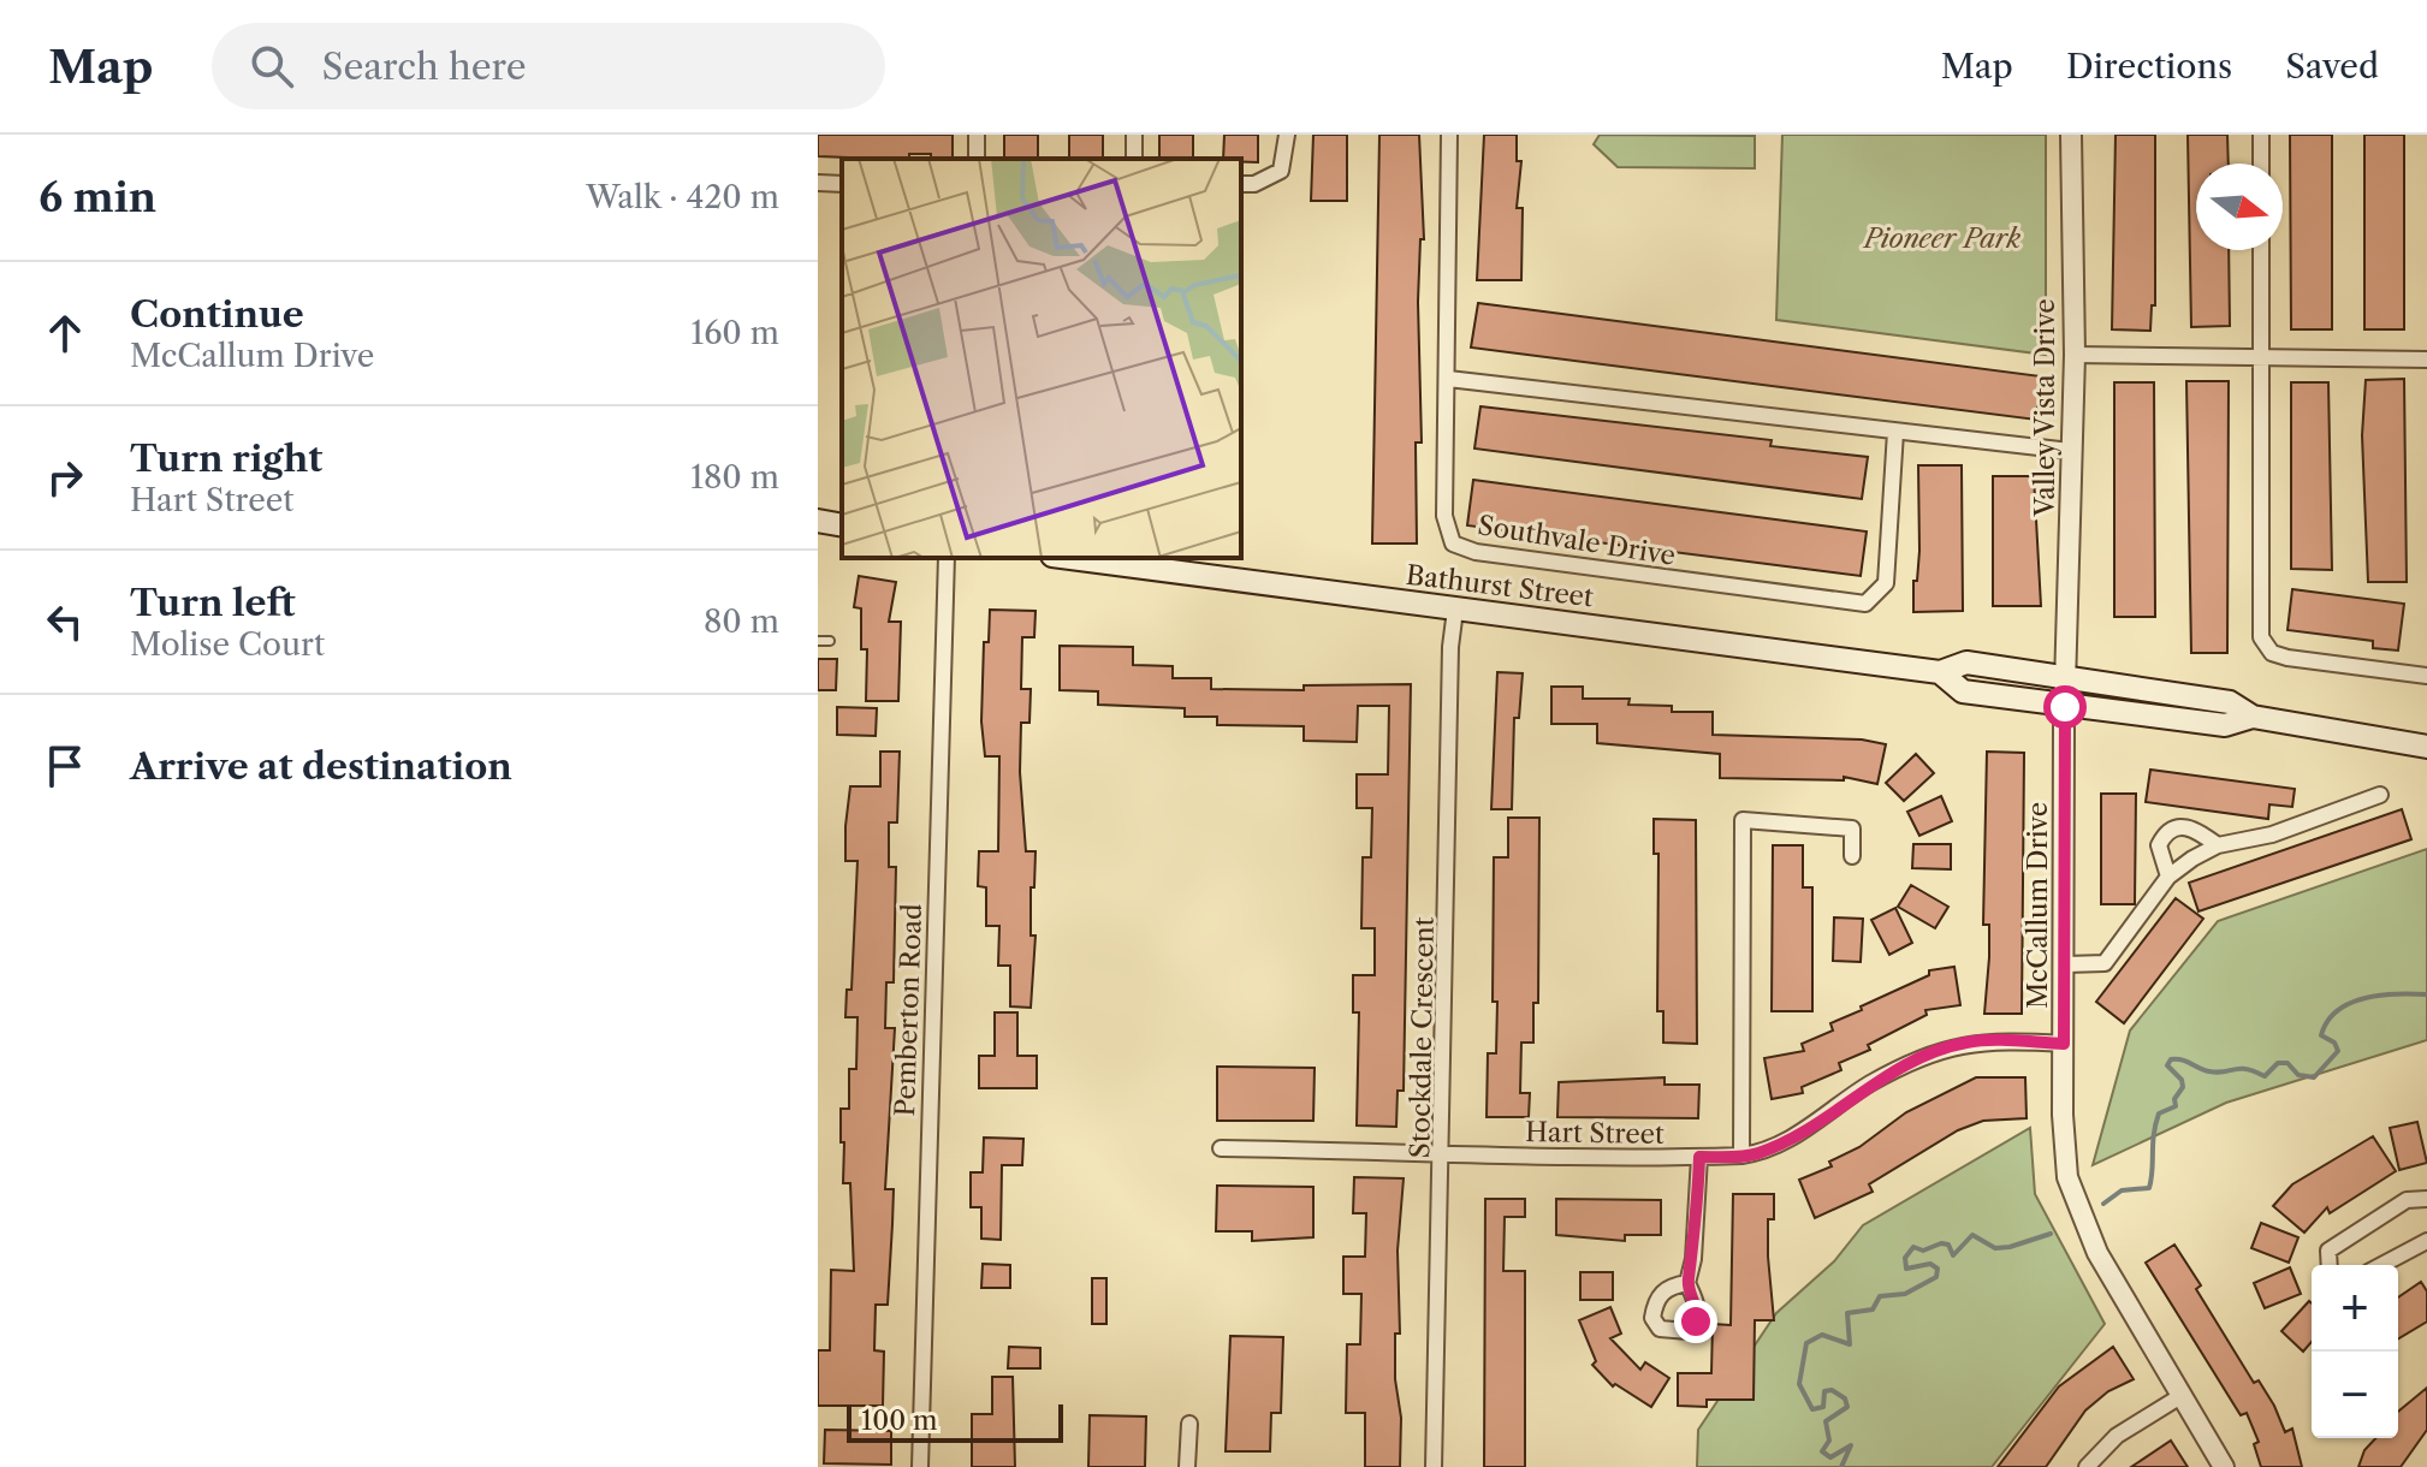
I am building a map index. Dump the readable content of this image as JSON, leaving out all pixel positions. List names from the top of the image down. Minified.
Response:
{"streets":{"main road":["Bathurst Street"],"street":["Valley Vista Drive","Southvale Drive","McCallum Drive","Pemberton Road","Stockdale Crescent","Hart Street"]},"crossings":[["Valley Vista Drive","Bathurst Street"],["Valley Vista Drive","McCallum Drive"],["Bathurst Street","McCallum Drive"],["Bathurst Street","Stockdale Crescent"],["McCallum Drive","Hart Street"],["Stockdale Crescent","Hart Street"]],"parks":["Pioneer Park"],"scale_bar":"100 m","north":"right","page":{"header":"Map","search":"Search here","nav":["Map","Directions","Saved"],"heading":["6 min","Walk · 420 m"],"list":[["Continue","McCallum Drive","160 m"],["Turn right","Hart Street","180 m"],["Turn left","Molise Court","80 m"],"Arrive at destination"],"map_buttons":["+","−"],"scale":"100 m"}}
